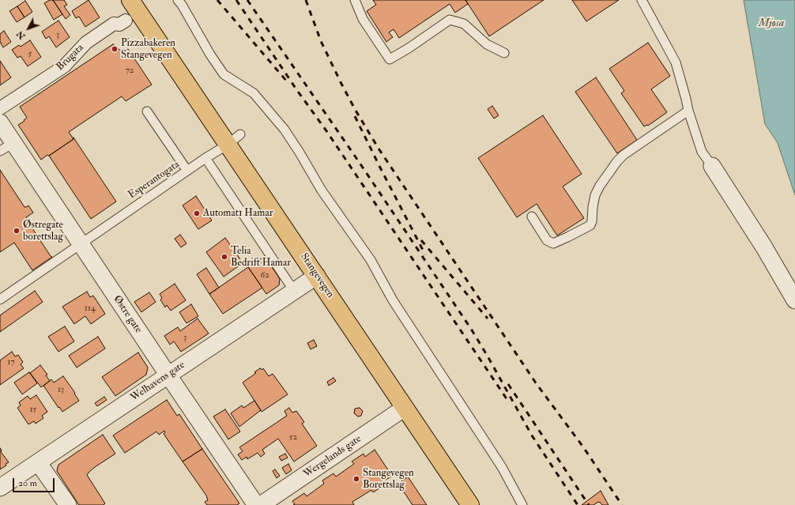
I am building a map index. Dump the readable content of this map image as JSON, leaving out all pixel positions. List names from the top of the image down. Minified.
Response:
{"streets":{"main road":["Stangevegen"],"street":["Brugata","Østre gate","Welhavens gate","Wergelands gate"],"lane":["Esperantogata"]},"crossings":[["Esperantogata","Stangevegen"],["Esperantogata","Østre gate"],["Stangevegen","Welhavens gate"],["Stangevegen","Wergelands gate"],["Østre gate","Welhavens gate"]],"water":["Mjøsa"],"places":["Pizzabakeren Stangevegen","Automat1 Hamar","Østregate borettslag","Telia Bedrift Hamar","Stangevegen Borettslag"],"house_numbers":["3","5","72","62","114","3","17","13","15","52"],"scale_bar":"20 m","north":"bottom left"}
